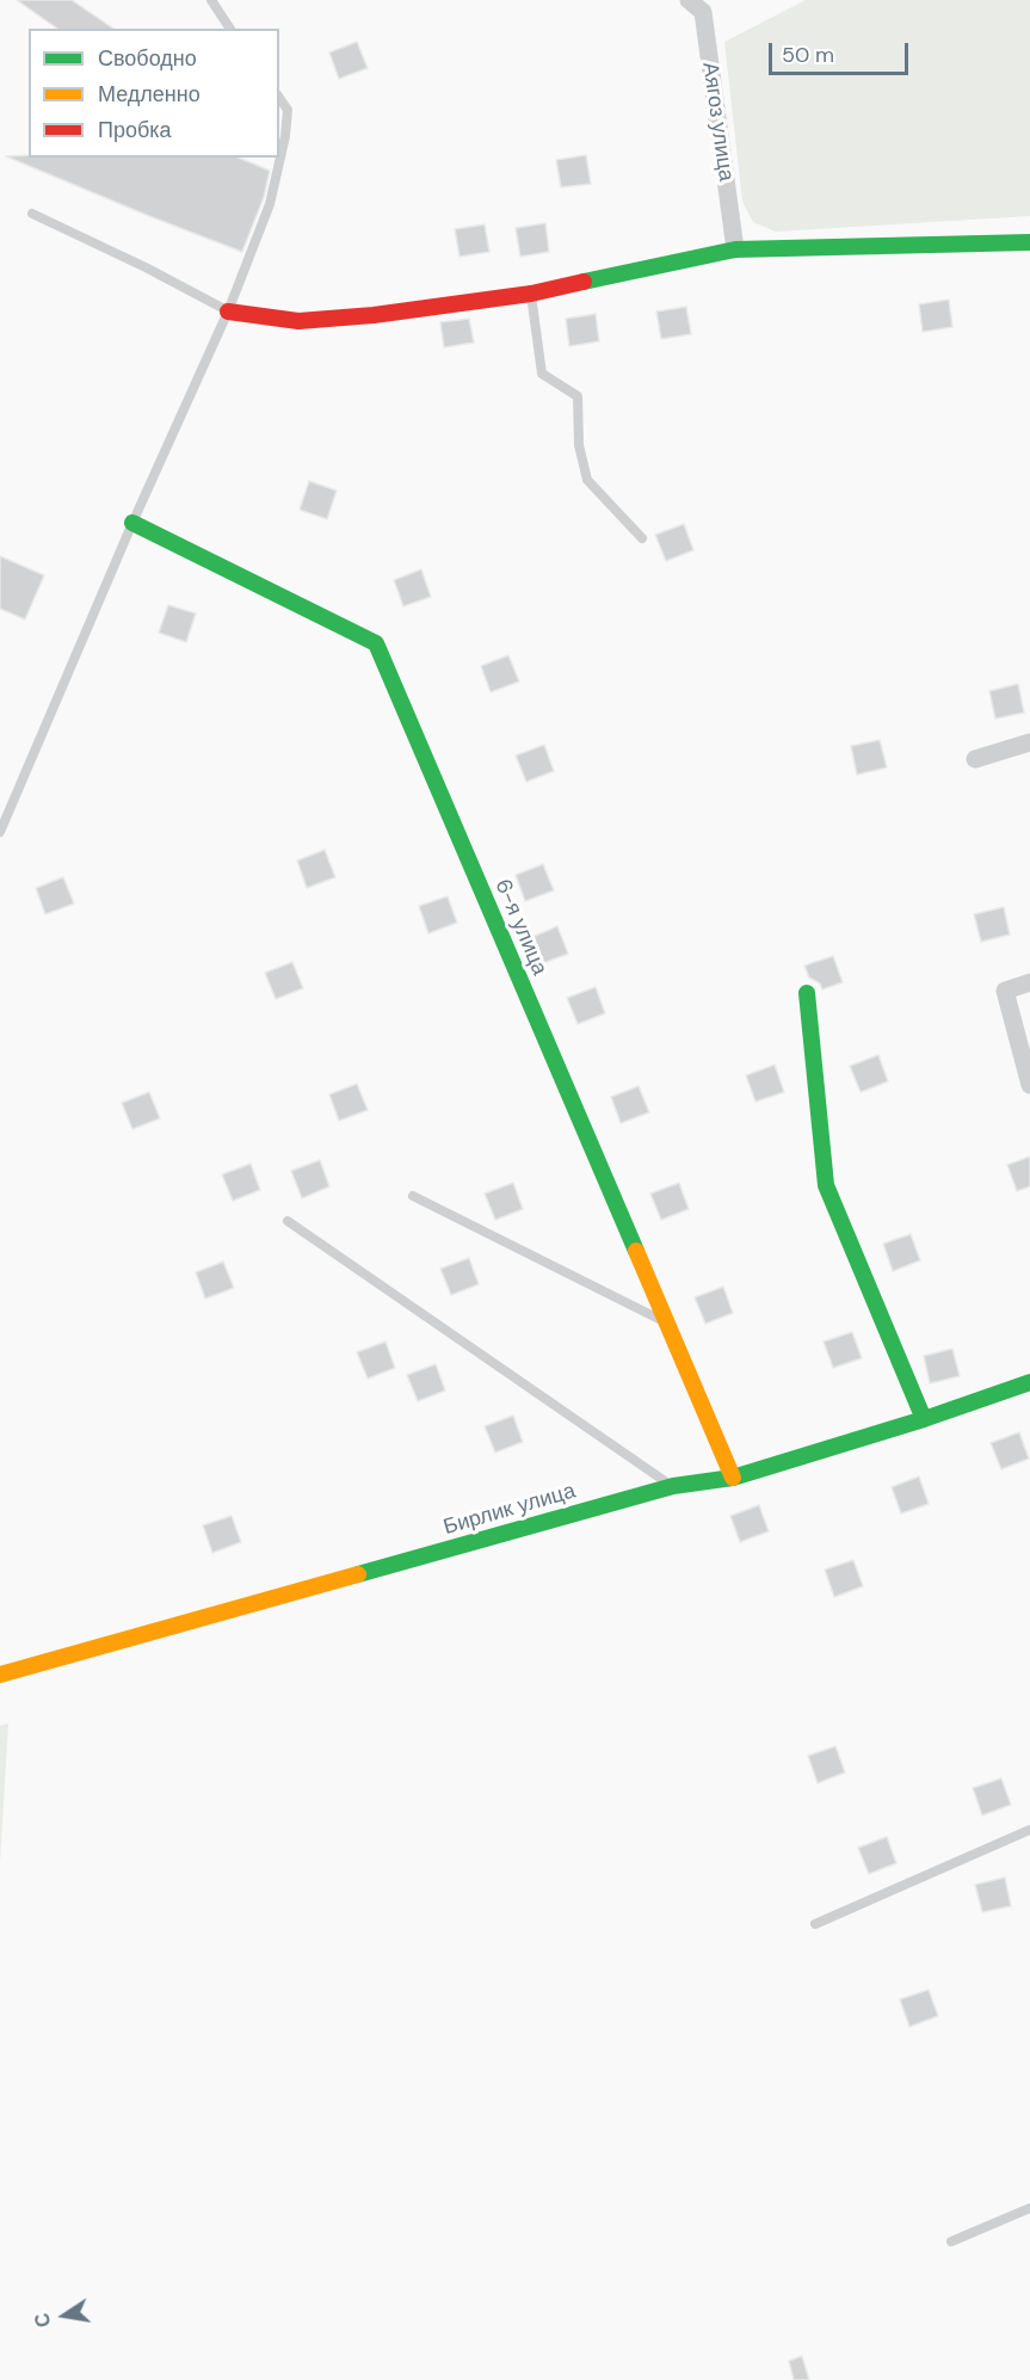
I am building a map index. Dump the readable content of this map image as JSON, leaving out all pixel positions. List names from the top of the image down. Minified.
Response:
{"streets":{"street":["Аягоз улица","6-я улица","Бирлик улица"]},"crossings":[["6-я улица","Бирлик улица"]],"legend":["Свободно","Медленно","Пробка"],"scale_bar":"50 m","north":"left"}
